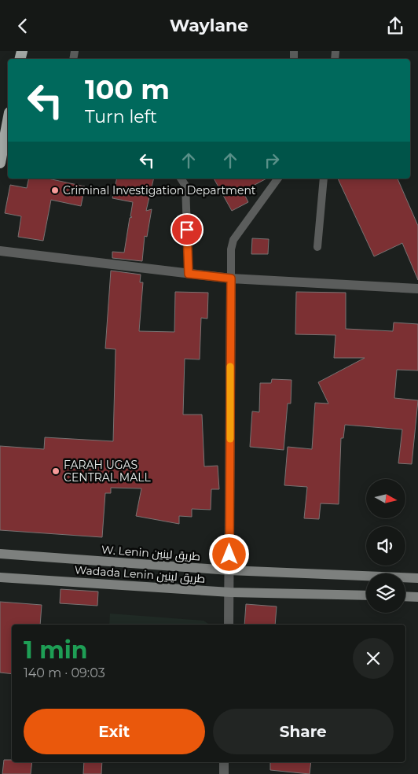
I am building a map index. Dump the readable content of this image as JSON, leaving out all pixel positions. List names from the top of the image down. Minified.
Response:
{"streets":{"main road":["W. Lenin طريق لينين","Wadada Lenin طريق لينين"]},"places":["Criminal Investigation Department","FARAH UGAS CENTRAL MALL"],"north":"right","page":{"header":"Waylane","turn":["100 m","Turn left"],"heading":["1 min","140 m · 09:03"],"buttons":["Exit","Share"]}}
